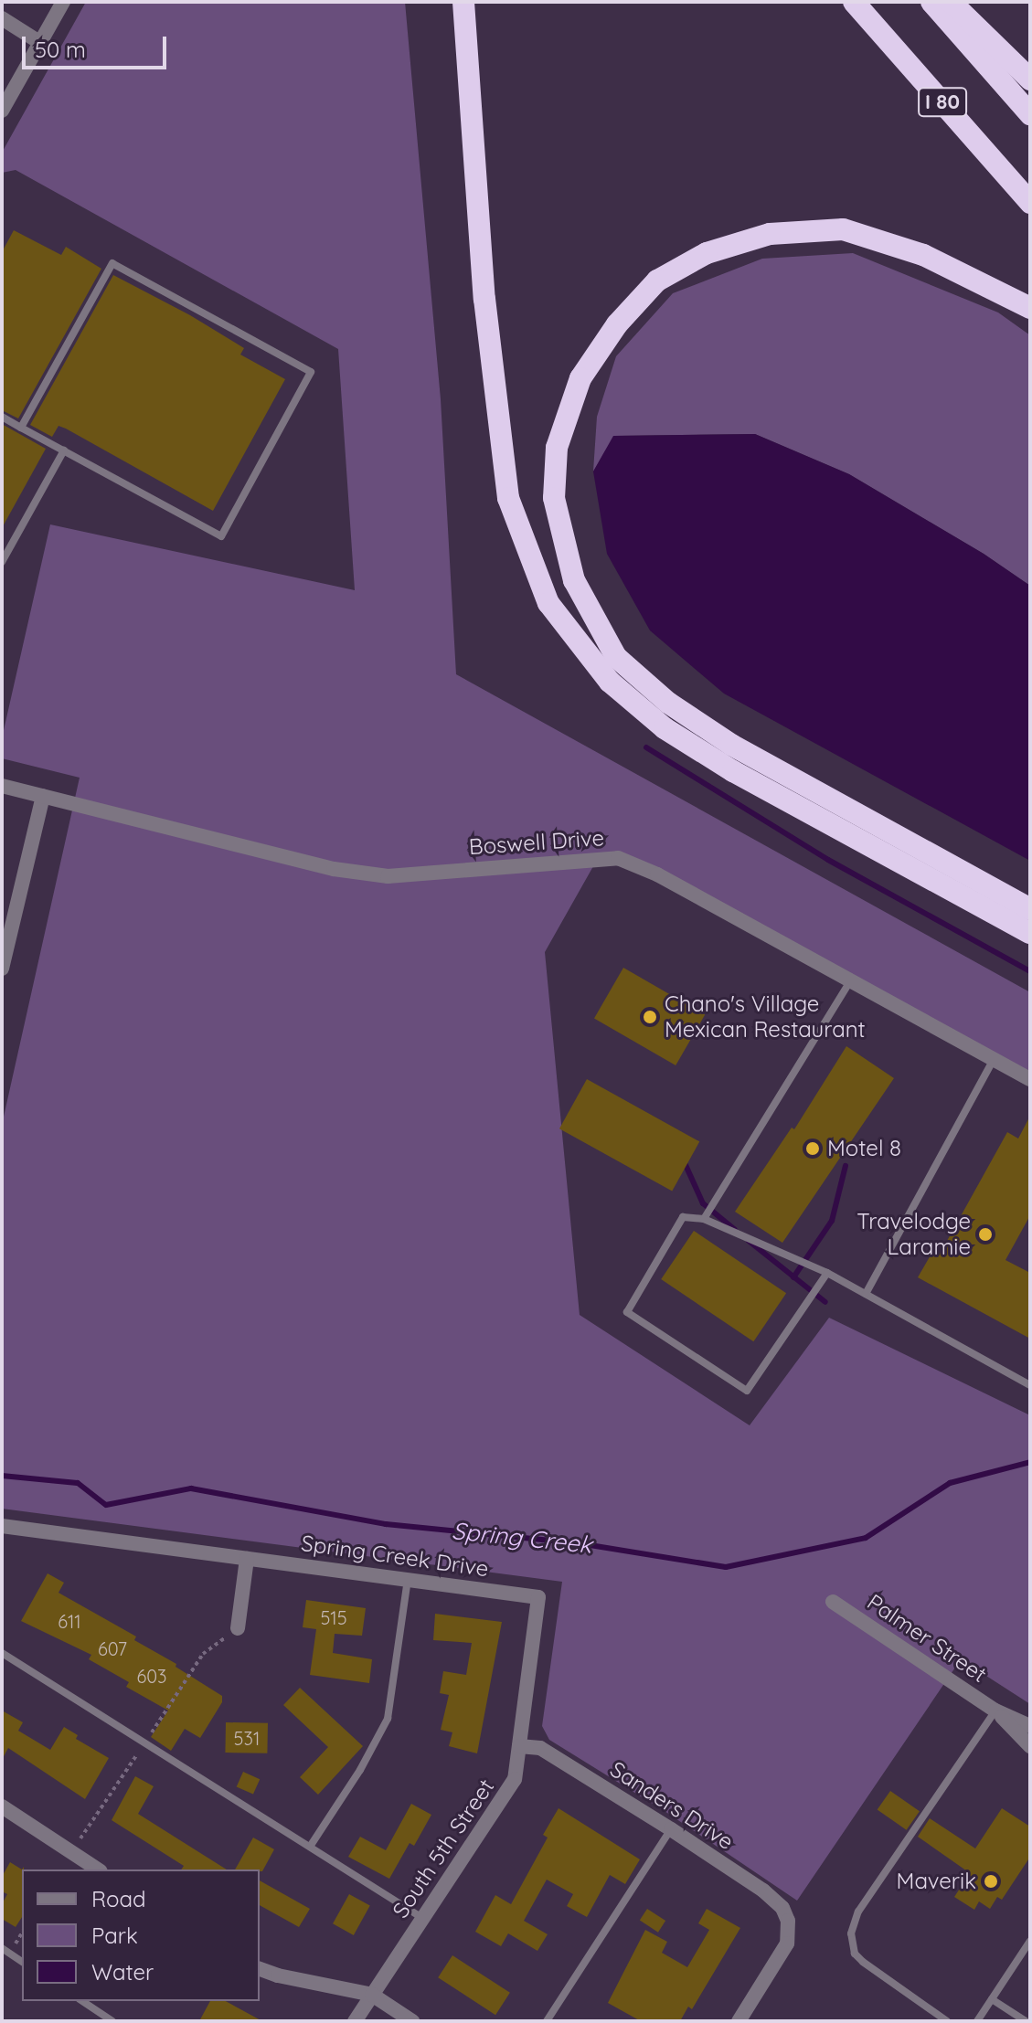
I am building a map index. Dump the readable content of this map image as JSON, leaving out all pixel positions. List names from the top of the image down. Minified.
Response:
{"streets":{"highway":["I 80"],"street":["Boswell Drive","Spring Creek Drive","Palmer Street","Sanders Drive","South 5th Street"]},"crossings":[["Spring Creek Drive","South 5th Street"],["Sanders Drive","South 5th Street"]],"water":["Spring Creek"],"places":["Chano's Village Mexican Restaurant","Motel 8","Travelodge Laramie","Maverik"],"house_numbers":["515","611","607","603","531"],"legend":["Road","Park","Water"],"scale_bar":"50 m"}
